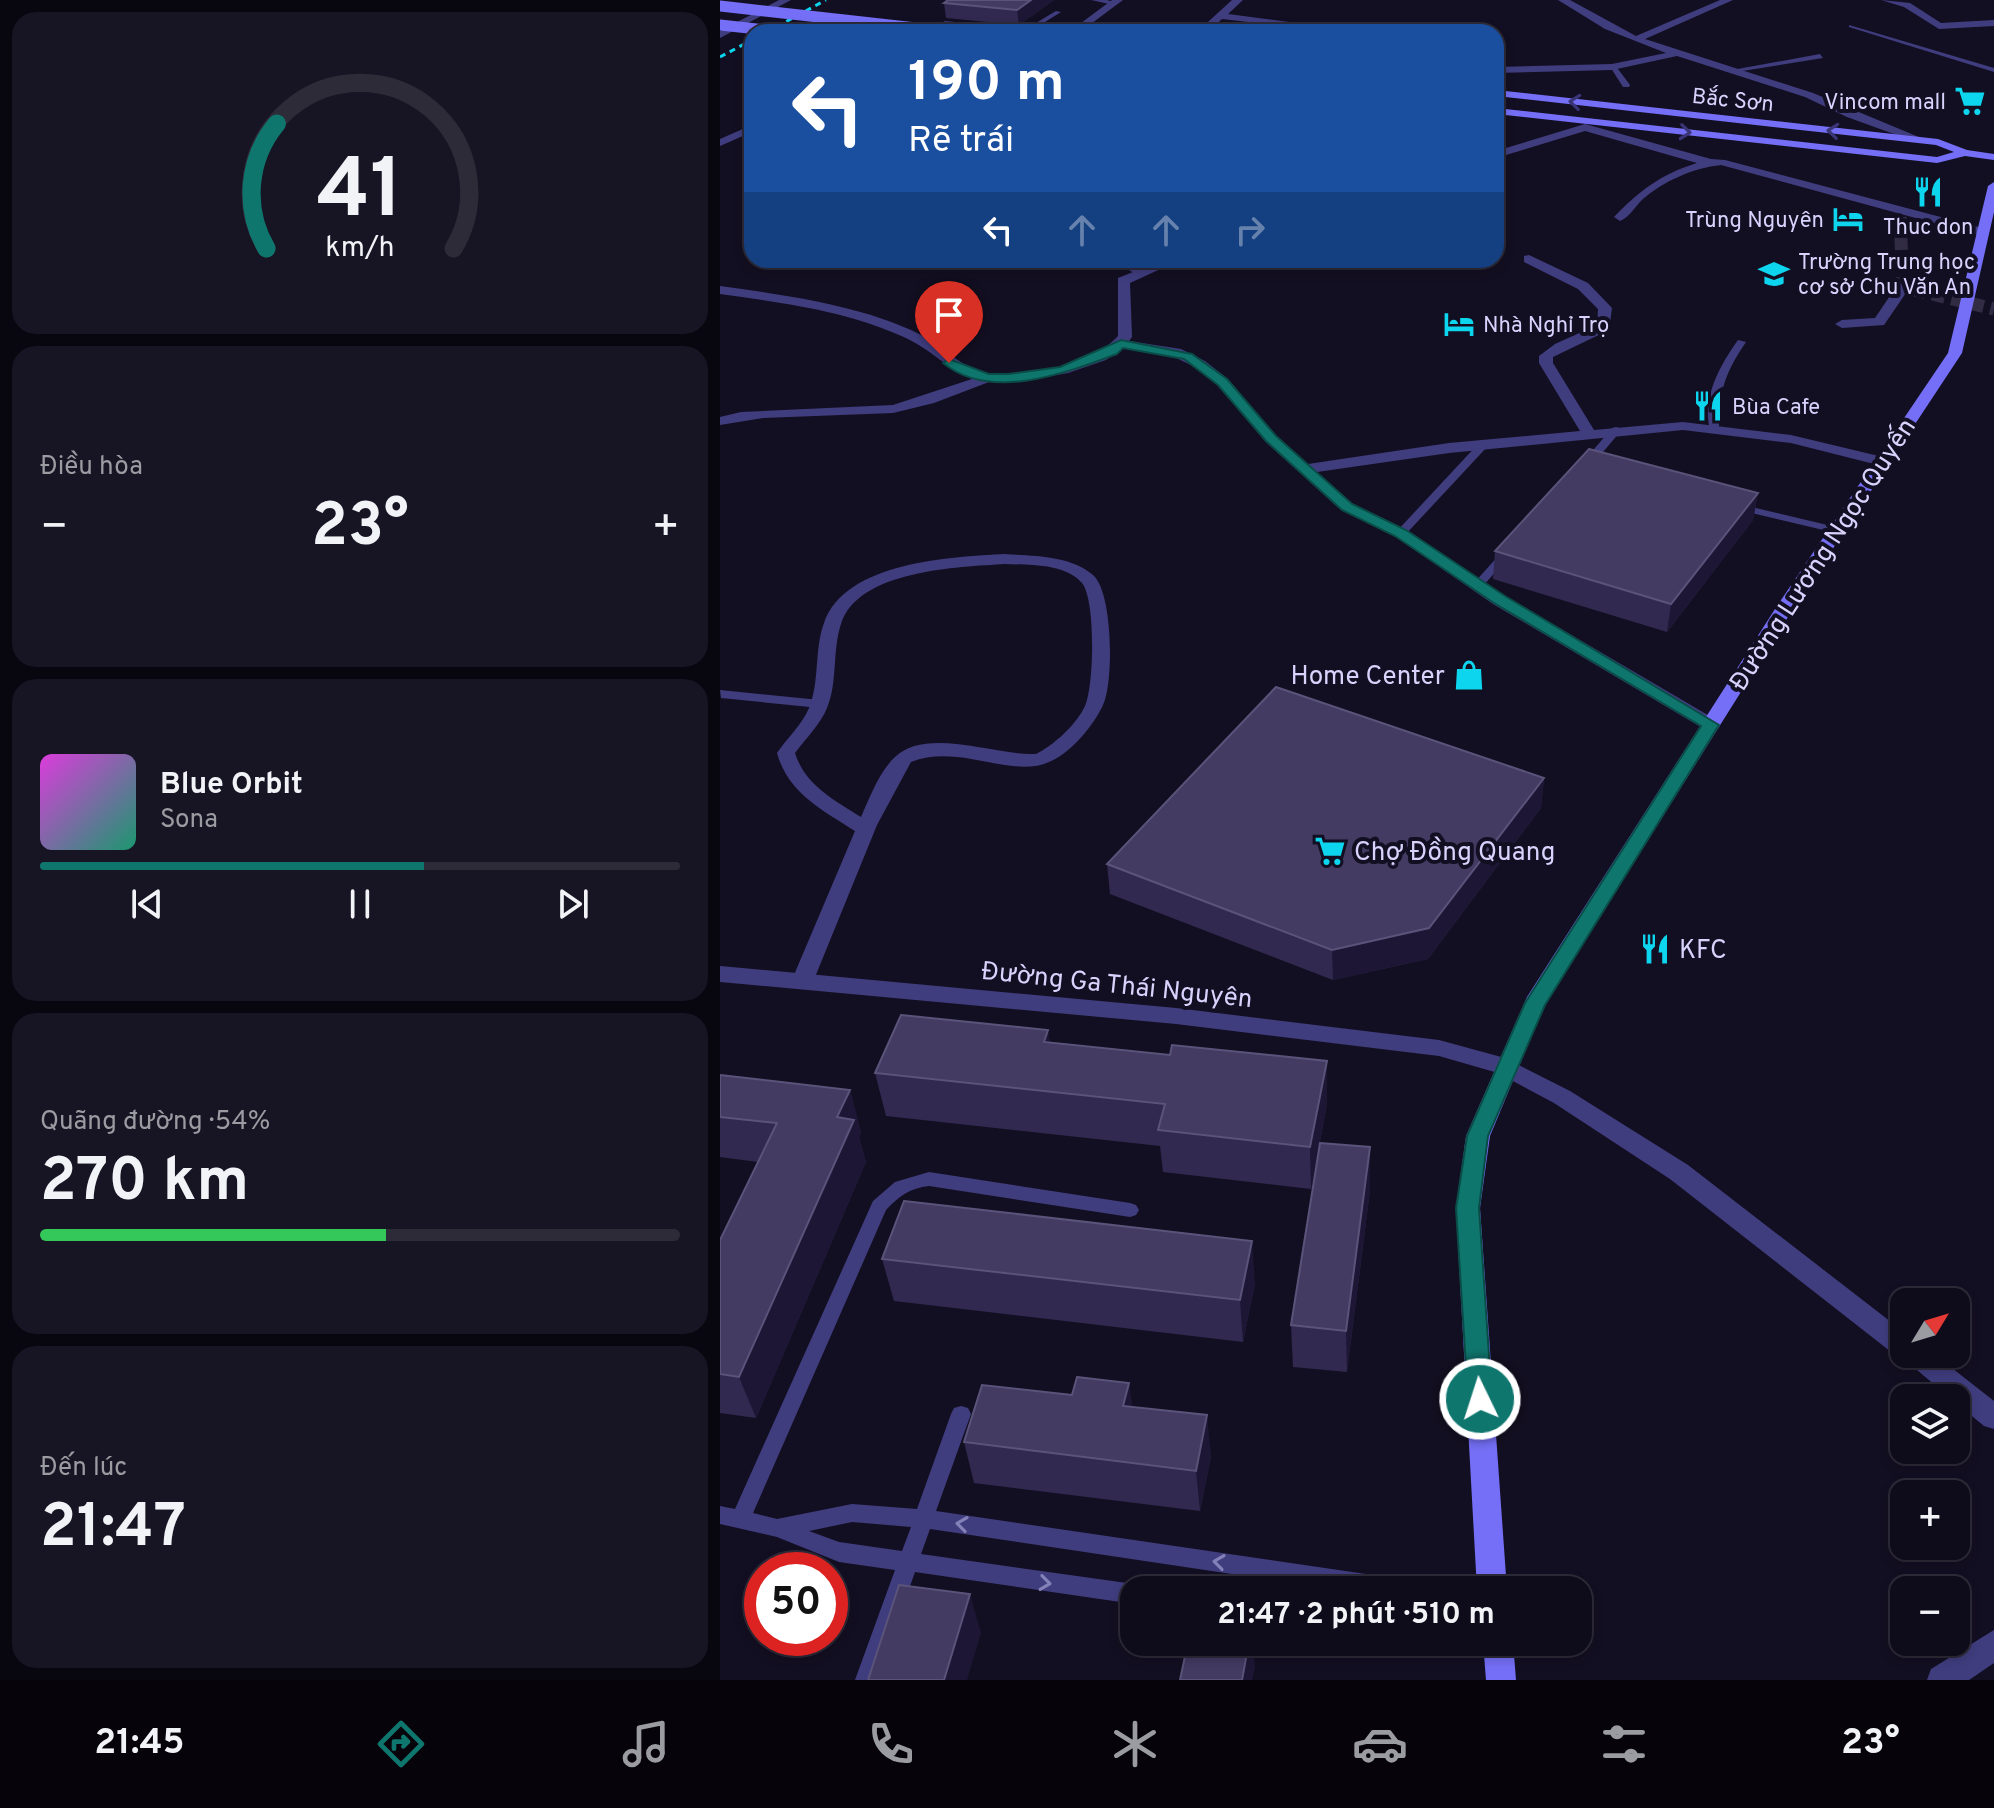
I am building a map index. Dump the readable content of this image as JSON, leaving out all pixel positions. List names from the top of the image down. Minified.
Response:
{"streets":{"main road":["Bắc Sơn","Đường Lương Ngọc Quyến"],"street":["Đường Ga Thái Nguyên"]},"crossings":[["Đường Lương Ngọc Quyến","Đường Ga Thái Nguyên"]],"places":{"supermarket":["Vincom mall","Chợ Đồng Quang"],"restaurant":["Thuc don","Bùa Cafe","KFC"],"hotel":["Trùng Nguyên","Nhà Nghỉ Trọ"],"school or university":["Trường Trung học cơ sở Chu Văn An"],"shop":["Home Center"]},"north":"top right","page":{"turn":["190 m","Rẽ trái"],"tile":["Điều hòa",["Quãng đường · 54%","270 km"],["Đến lúc","21:47"]],"heat":["−","23°","+"],"song":["Blue Orbit","Sona"],"map_buttons":["+","−"],"limit":"50","trip":"21:47 · 2 phút · 510 m","tabs":["21:45","23°"],"gauge":["41","km/h"]}}
